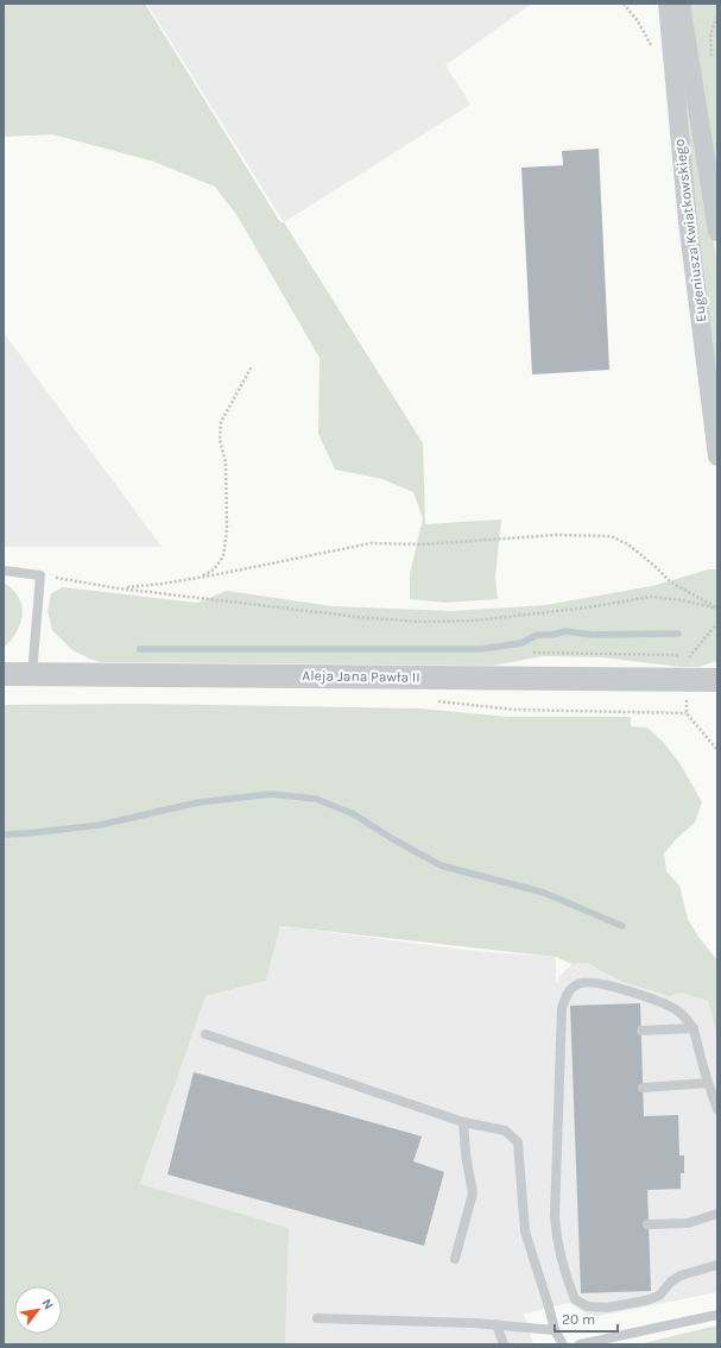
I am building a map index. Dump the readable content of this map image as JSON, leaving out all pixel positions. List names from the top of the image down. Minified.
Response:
{"streets":{"street":["Eugeniusza Kwiatkowskiego","Aleja Jana Pawła II"]},"scale_bar":"20 m","north":"top right"}
